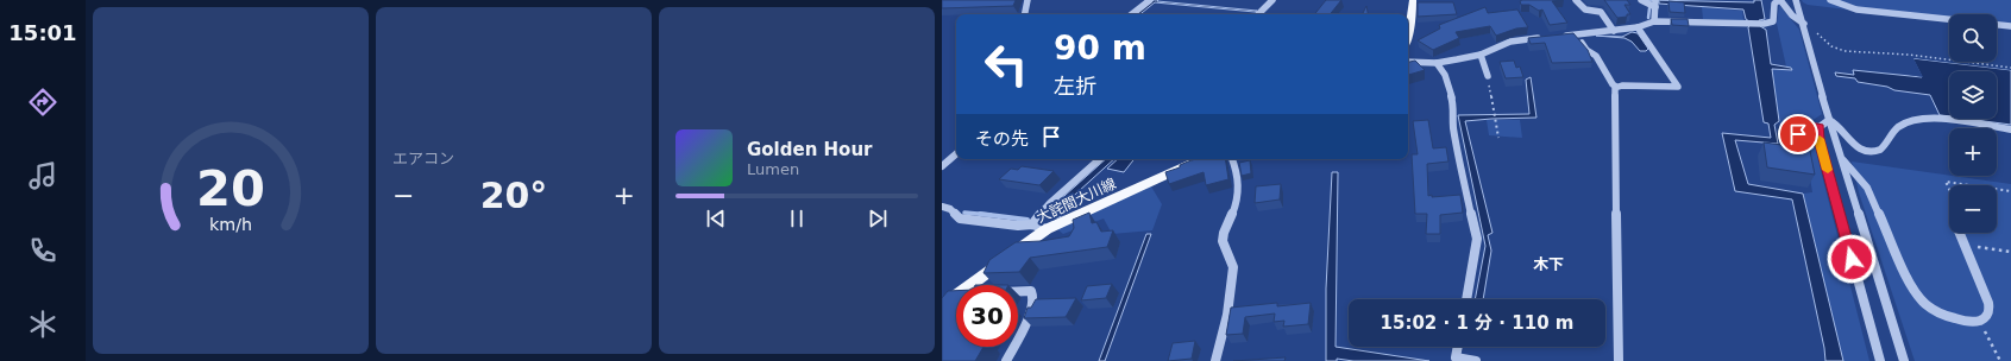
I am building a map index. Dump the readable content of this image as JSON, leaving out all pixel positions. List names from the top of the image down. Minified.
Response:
{"streets":{"main road":["大詫間大川線"]},"districts":["木下"],"page":{"tabs":"15:01","tile":"エアコン","map_buttons":["+","−"],"turn":["90 m","左折"],"then":"その先","song":["Golden Hour","Lumen"],"heat":["−","20°","+"],"limit":"30","trip":"15:02 · 1 分 · 110 m","gauge":["20","km/h"]}}
